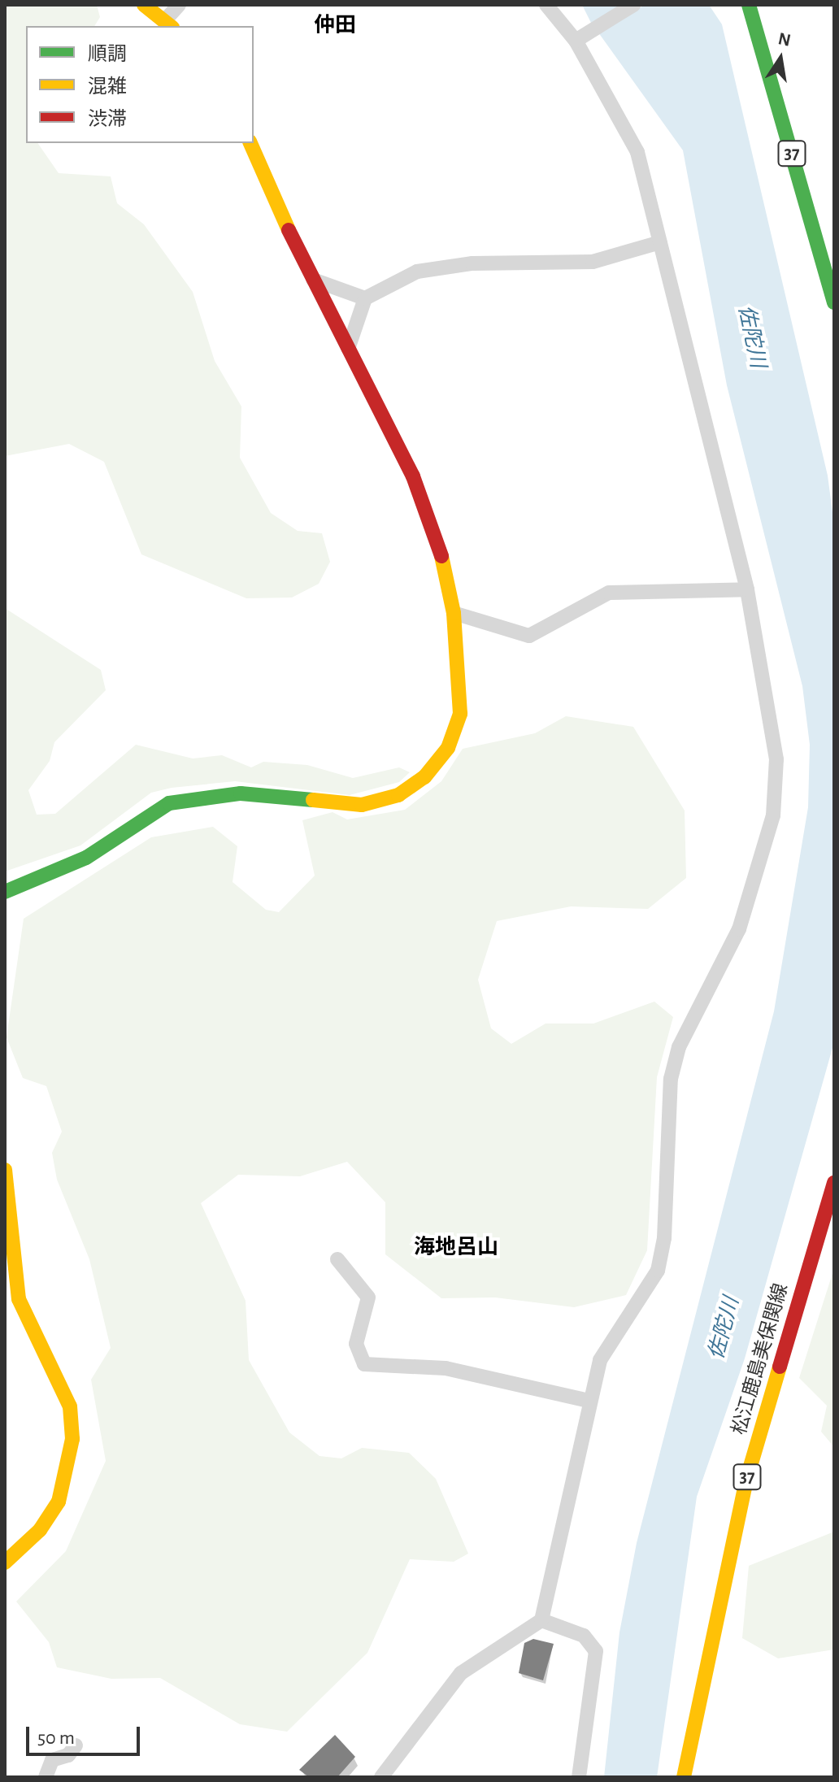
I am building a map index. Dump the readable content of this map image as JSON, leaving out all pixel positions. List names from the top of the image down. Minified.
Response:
{"streets":{"street":["37","松江鹿島美保関線"]},"districts":["仲田","海地呂山"],"water":["佐陀川"],"legend":["順調","混雑","渋滞"],"scale_bar":"50 m","north":"top"}
